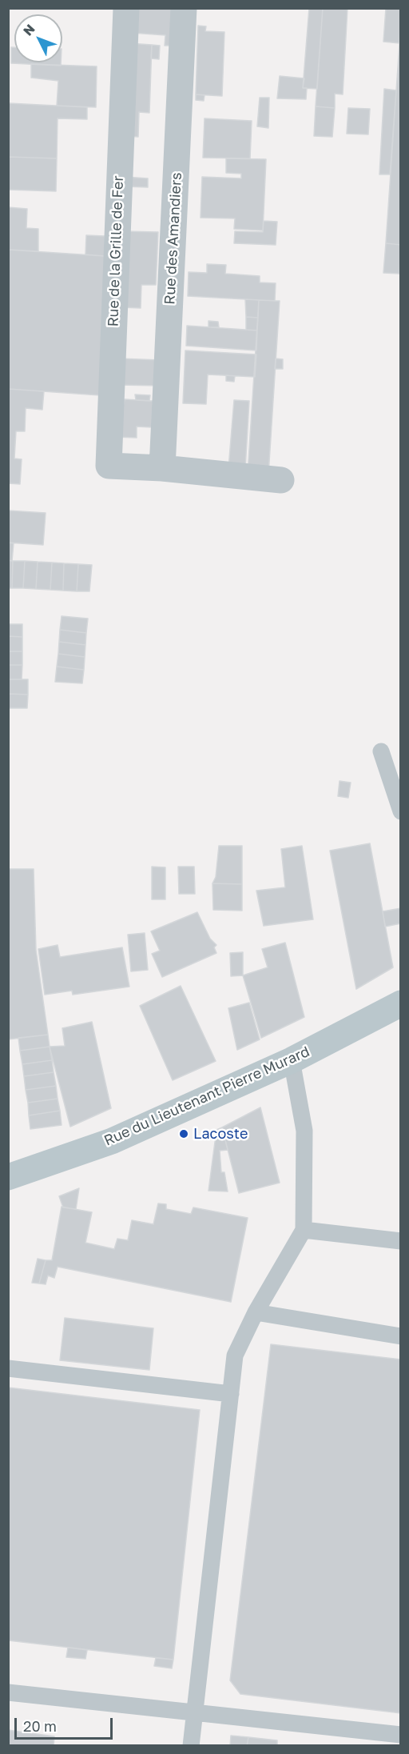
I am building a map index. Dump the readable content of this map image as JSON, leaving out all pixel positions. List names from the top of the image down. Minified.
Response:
{"streets":{"main road":["Rue du Lieutenant Pierre Murard"],"street":["Rue des Amandiers","Rue de la Grille de Fer"]},"crossings":[["Rue des Amandiers","Rue de la Grille de Fer"]],"places":["Lacoste"],"scale_bar":"20 m","north":"top left"}
